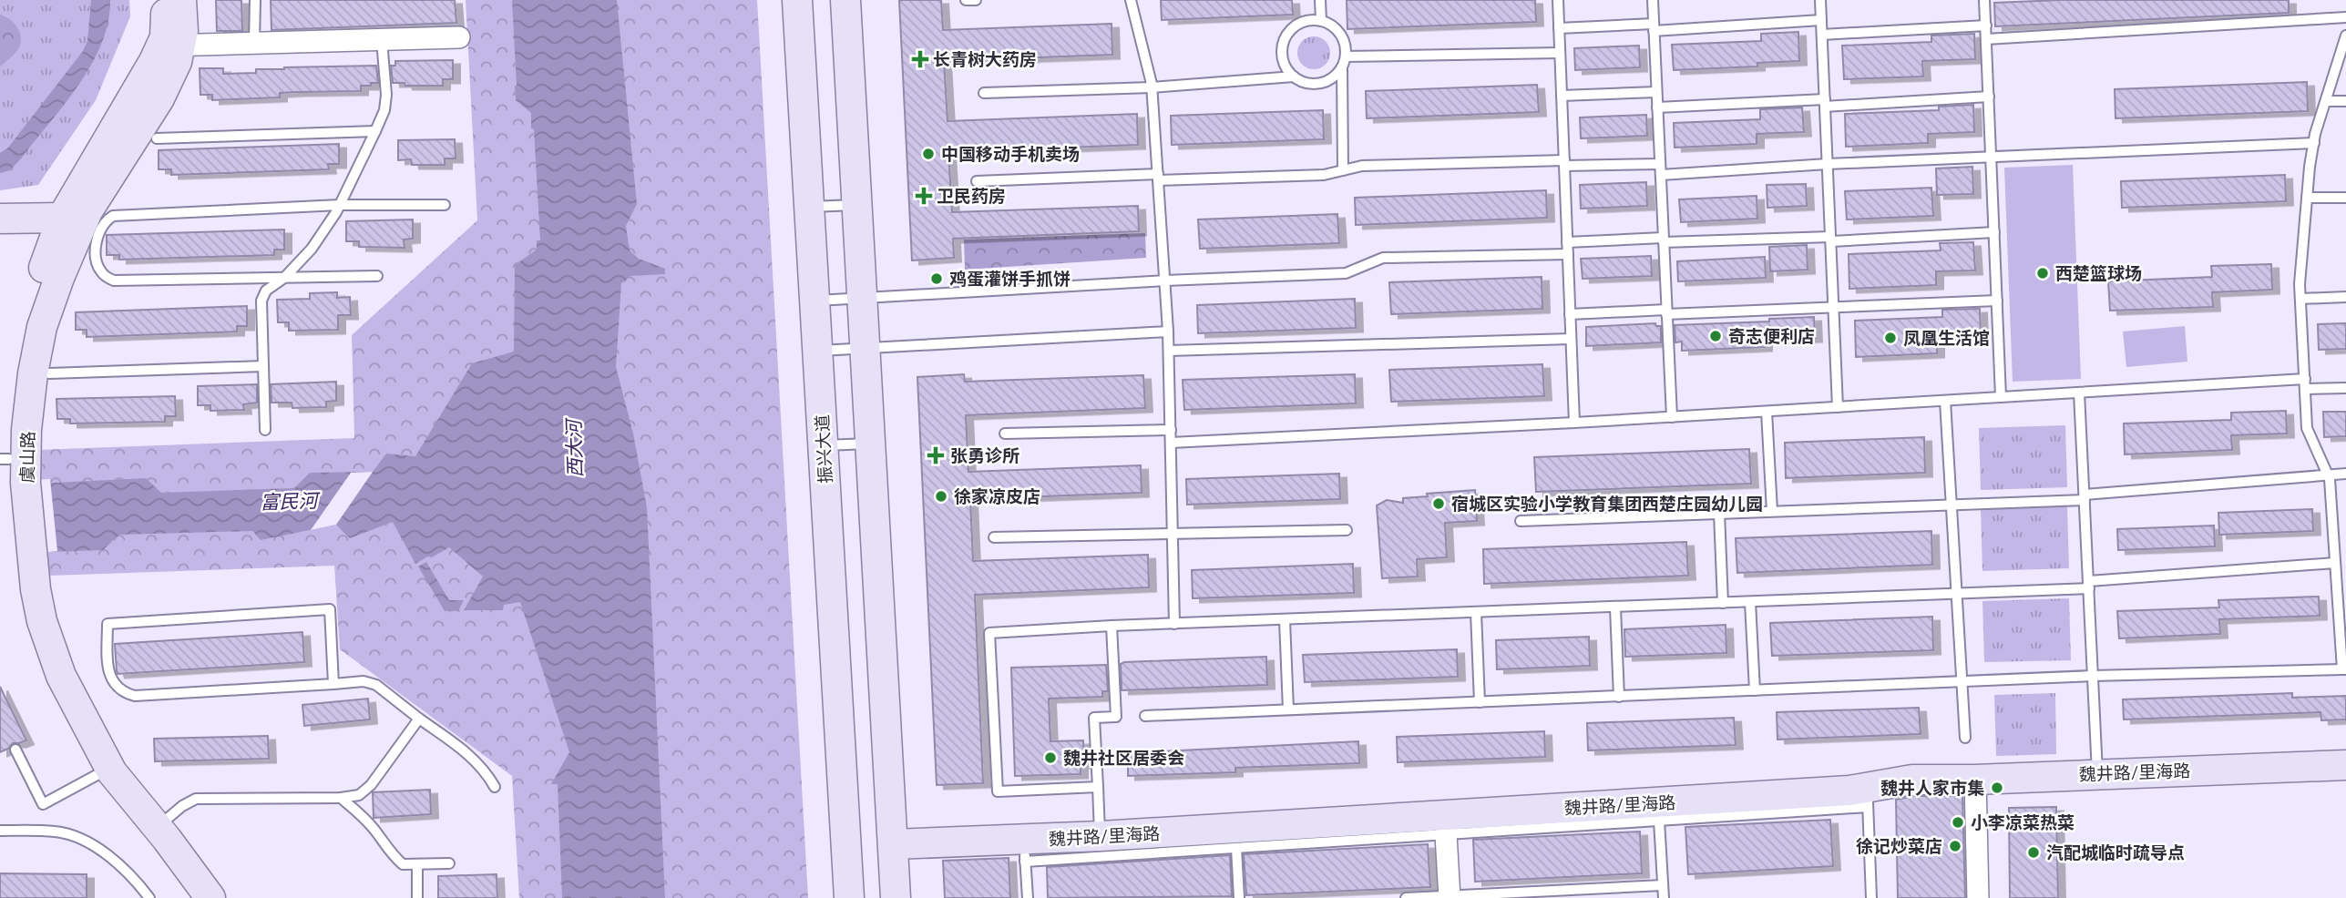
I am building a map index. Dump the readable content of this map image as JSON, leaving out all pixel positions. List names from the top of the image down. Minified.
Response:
{"streets":{"street":["振兴大道","虞山路","魏井路/里海路"]},"water":["西大河","富民河"],"places":{"health":["长青树大药房","卫民药房","张勇诊所"],"other":["中国移动手机卖场","西楚篮球场","鸡蛋灌饼手抓饼","奇志便利店","凤凰生活馆","徐家凉皮店","宿城区实验小学教育集团西楚庄园幼儿园","魏井社区居委会","魏井人家市集","小李凉菜热菜","徐记炒菜店","汽配城临时疏导点"]}}
